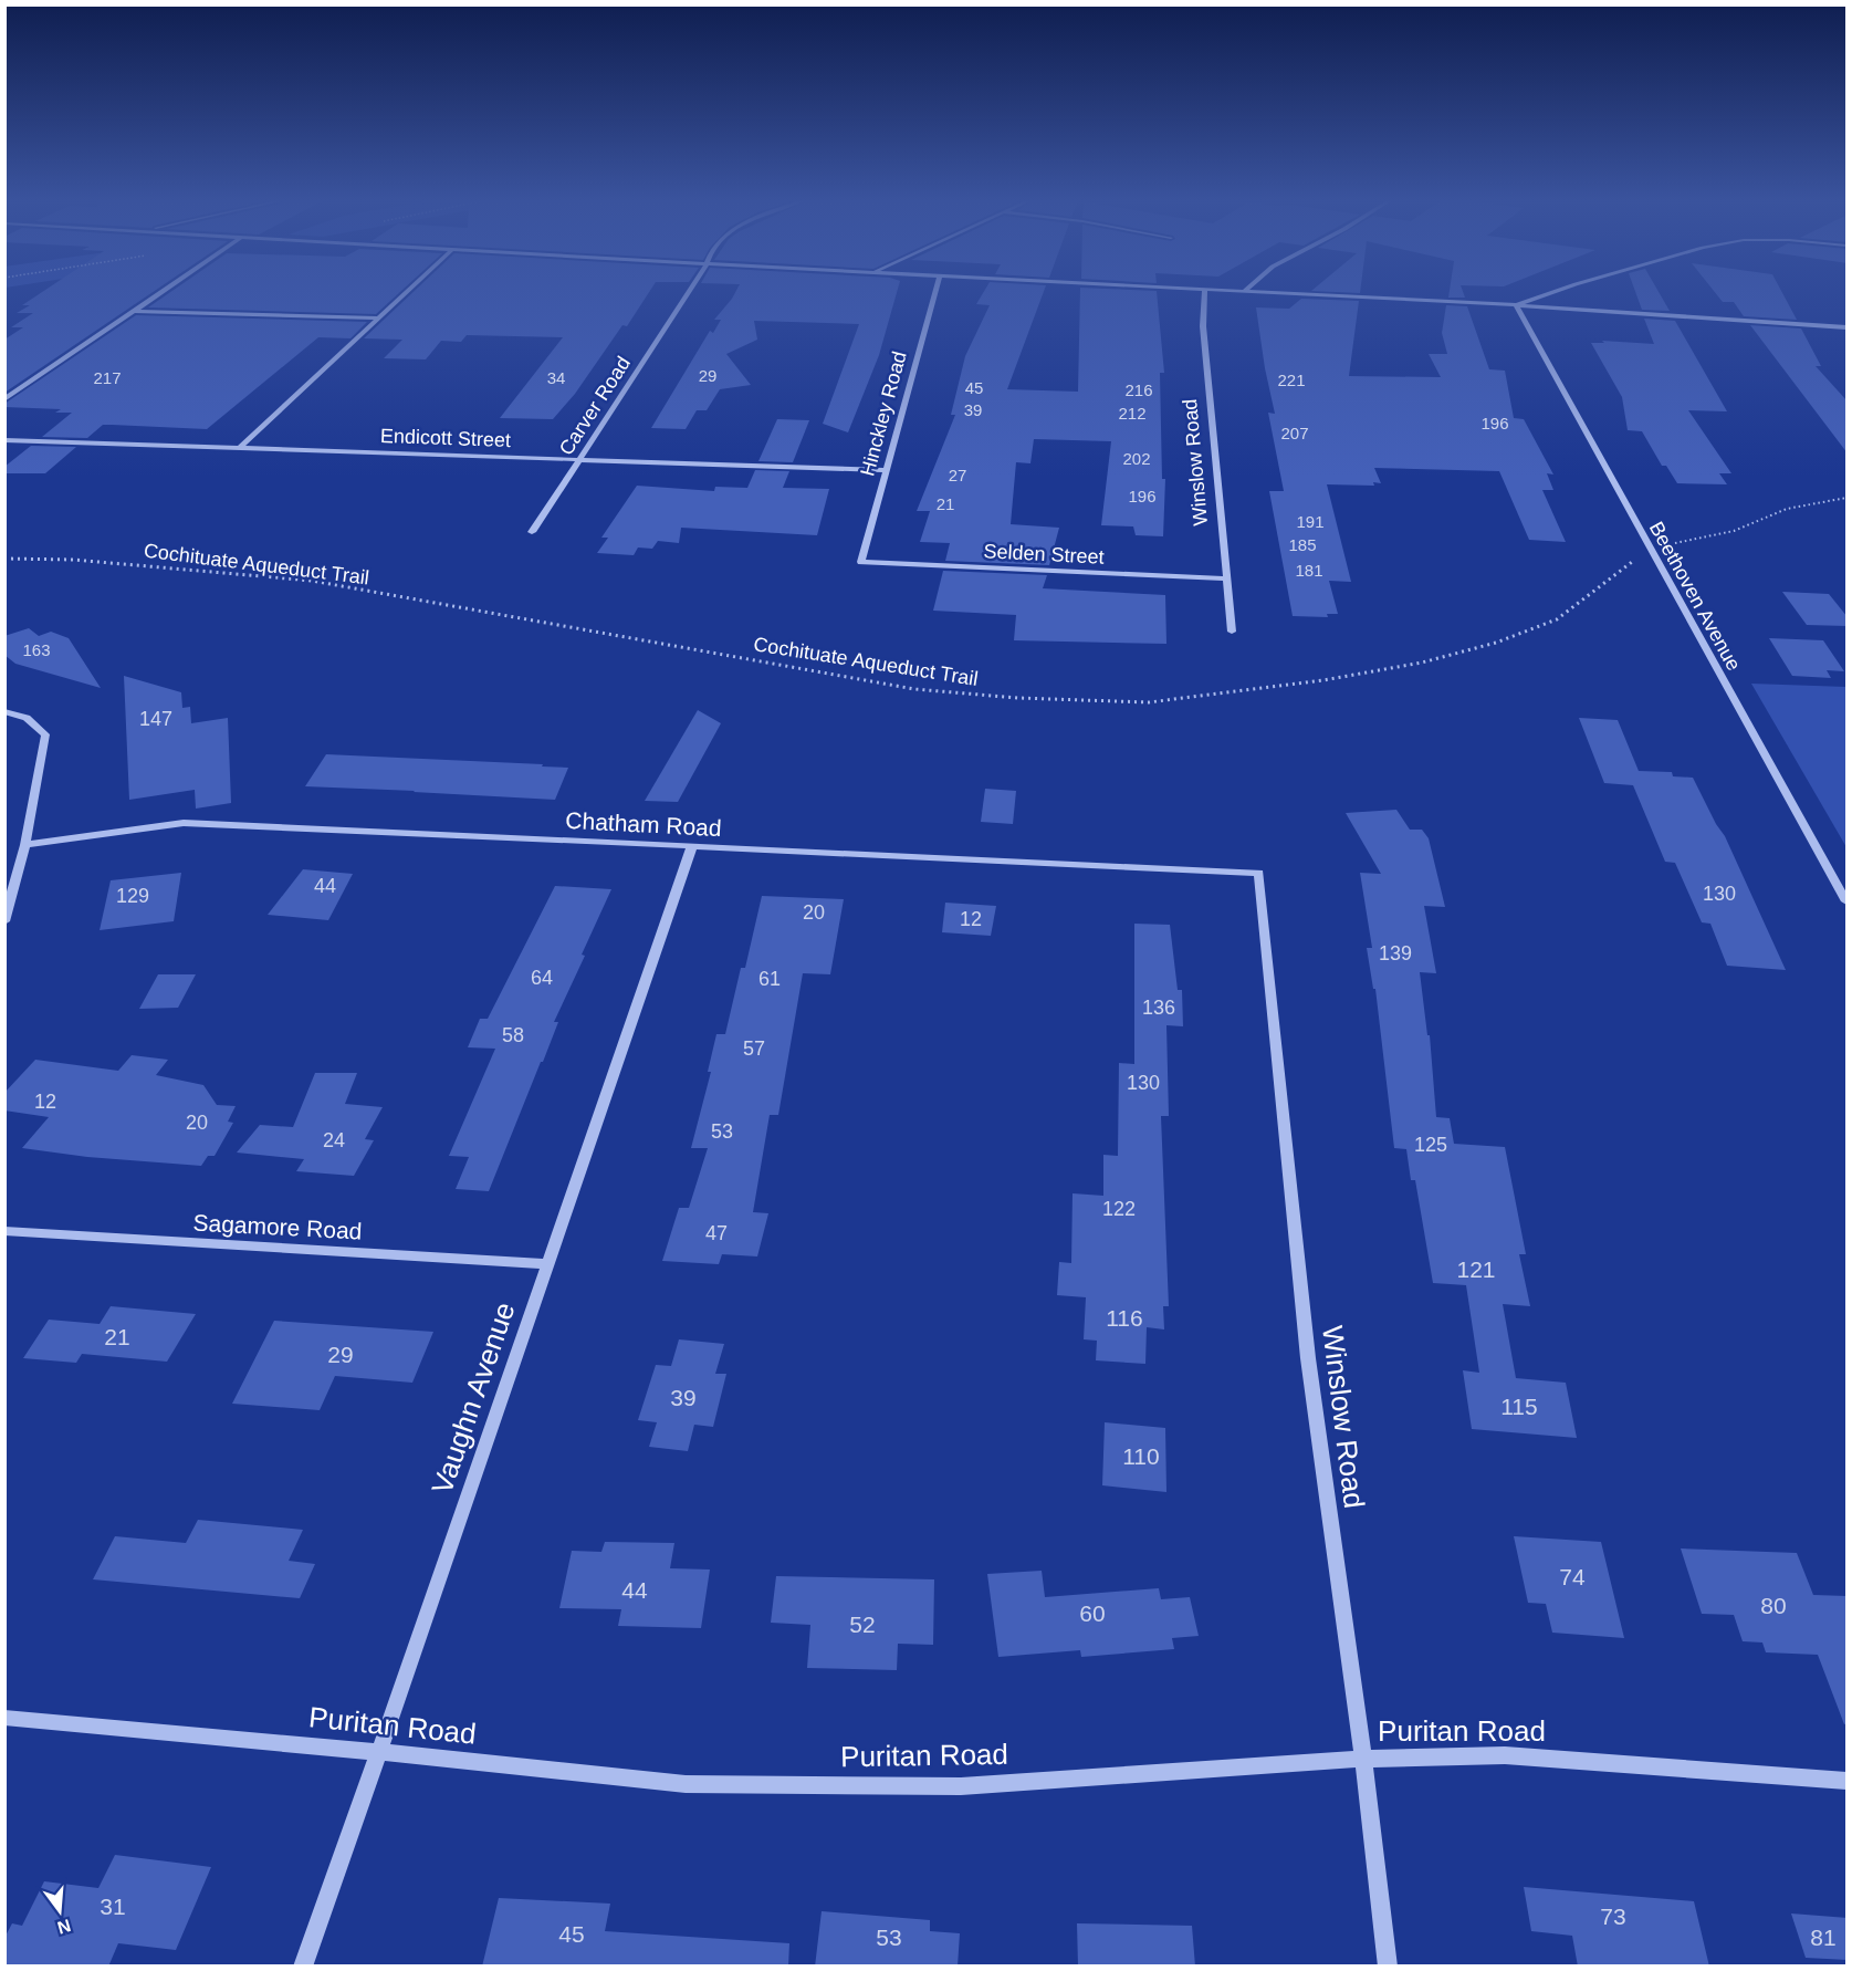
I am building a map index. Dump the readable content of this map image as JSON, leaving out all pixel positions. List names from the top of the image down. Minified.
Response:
{"streets":{"street":["Carver Road","Hinckley Road","Endicott Street","Winslow Road","Selden Street","Beethoven Avenue","Chatham Road","Sagamore Road","Vaughn Avenue","Puritan Road"],"path":["Cochituate Aqueduct Trail"]},"crossings":[["Carver Road","Endicott Street"],["Hinckley Road","Endicott Street"],["Hinckley Road","Selden Street"],["Winslow Road","Selden Street"],["Winslow Road","Chatham Road"],["Winslow Road","Puritan Road"],["Cochituate Aqueduct Trail","Beethoven Avenue"],["Chatham Road","Vaughn Avenue"],["Sagamore Road","Vaughn Avenue"],["Vaughn Avenue","Puritan Road"]],"house_numbers":["29","217","34","221","45","216","39","212","196","207","202","27","196","21","191","185","181","163","147","44","130","129","20","12","139","64","61","136","58","57","130","12","20","53","24","125","122","47","121","116","21","29","39","115","110","74","44","80","60","52","31","73","45","53","81"],"north":"bottom"}
